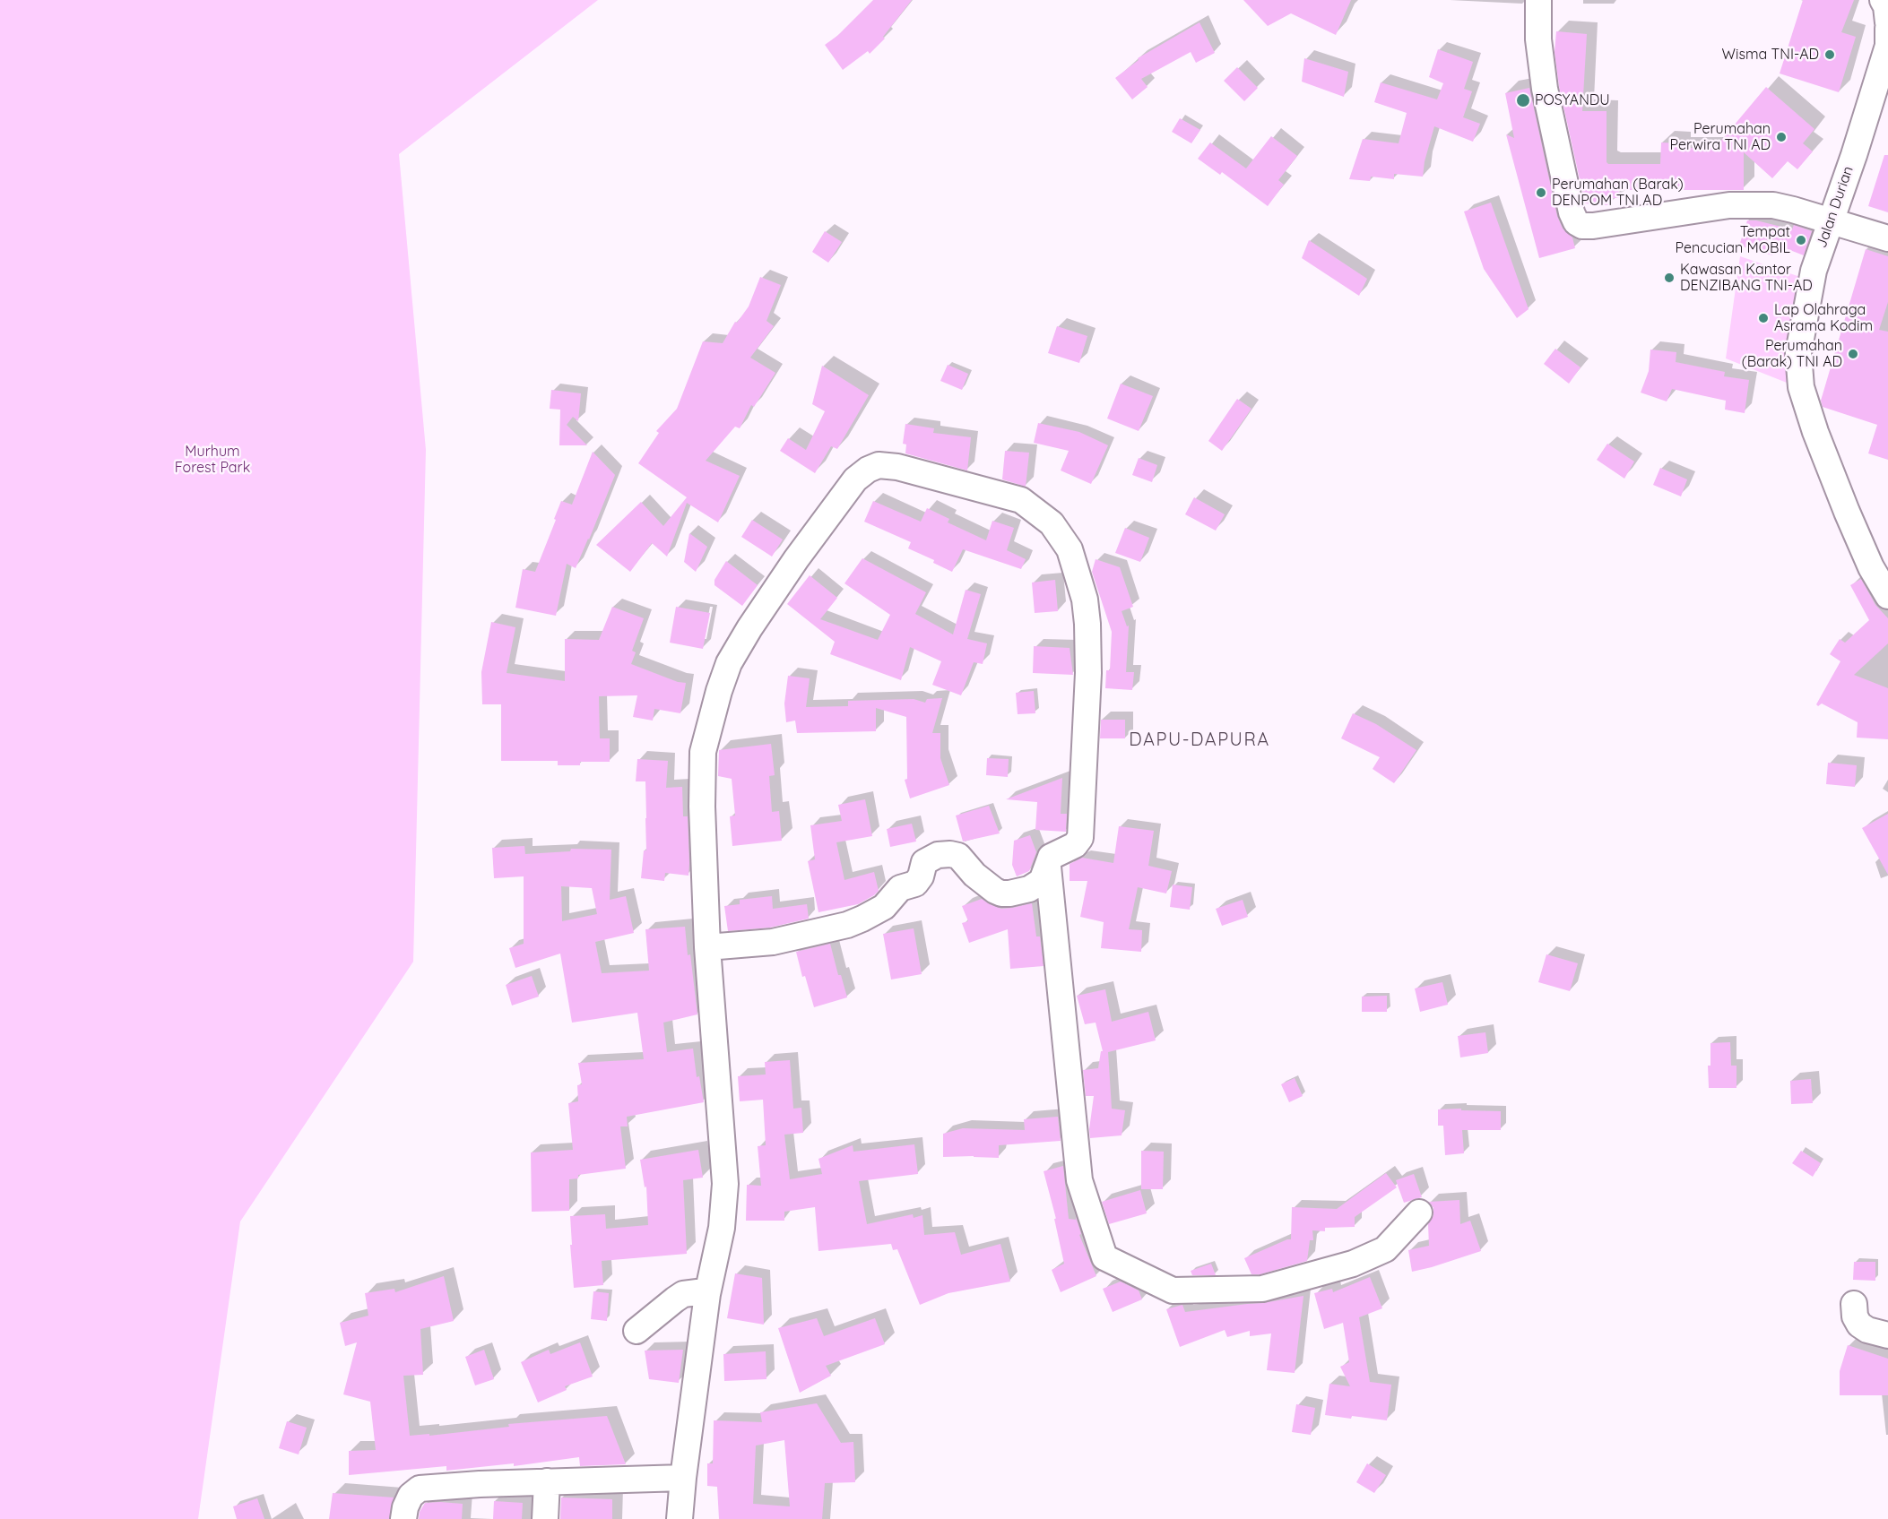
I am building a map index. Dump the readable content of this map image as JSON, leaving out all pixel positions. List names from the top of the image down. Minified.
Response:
{"streets":{"street":["Jalan Durian"]},"districts":["DAPU-DAPURA"],"parks":["Murhum Forest Park"],"places":["Wisma TNI-AD","POSYANDU","Perumahan Perwira TNI AD","Perumahan (Barak) DENPOM TNI AD","Tempat Pencucian MOBIL","Kawasan Kantor DENZIBANG TNI-AD","Lap Olahraga Asrama Kodim","Perumahan (Barak) TNI AD"]}
